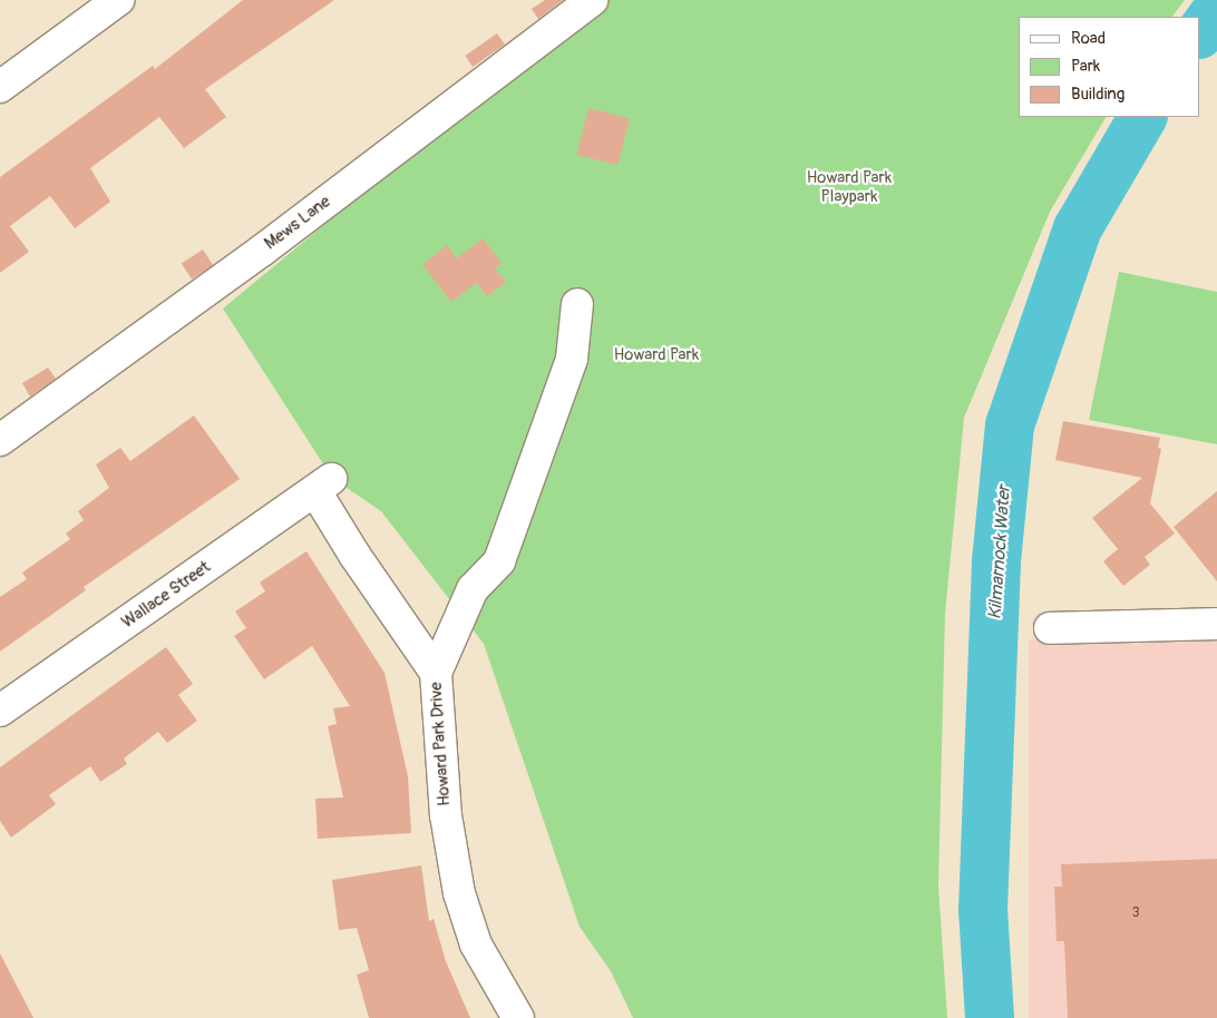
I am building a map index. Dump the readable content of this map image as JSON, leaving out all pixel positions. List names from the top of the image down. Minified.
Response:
{"streets":{"street":["Mews Lane","Wallace Street","Howard Park Drive"]},"crossings":[["Wallace Street","Howard Park Drive"]],"water":["Kilmarnock Water"],"parks":["Howard Park Playpark","Howard Park"],"house_numbers":["3"],"legend":["Road","Park","Building"]}
